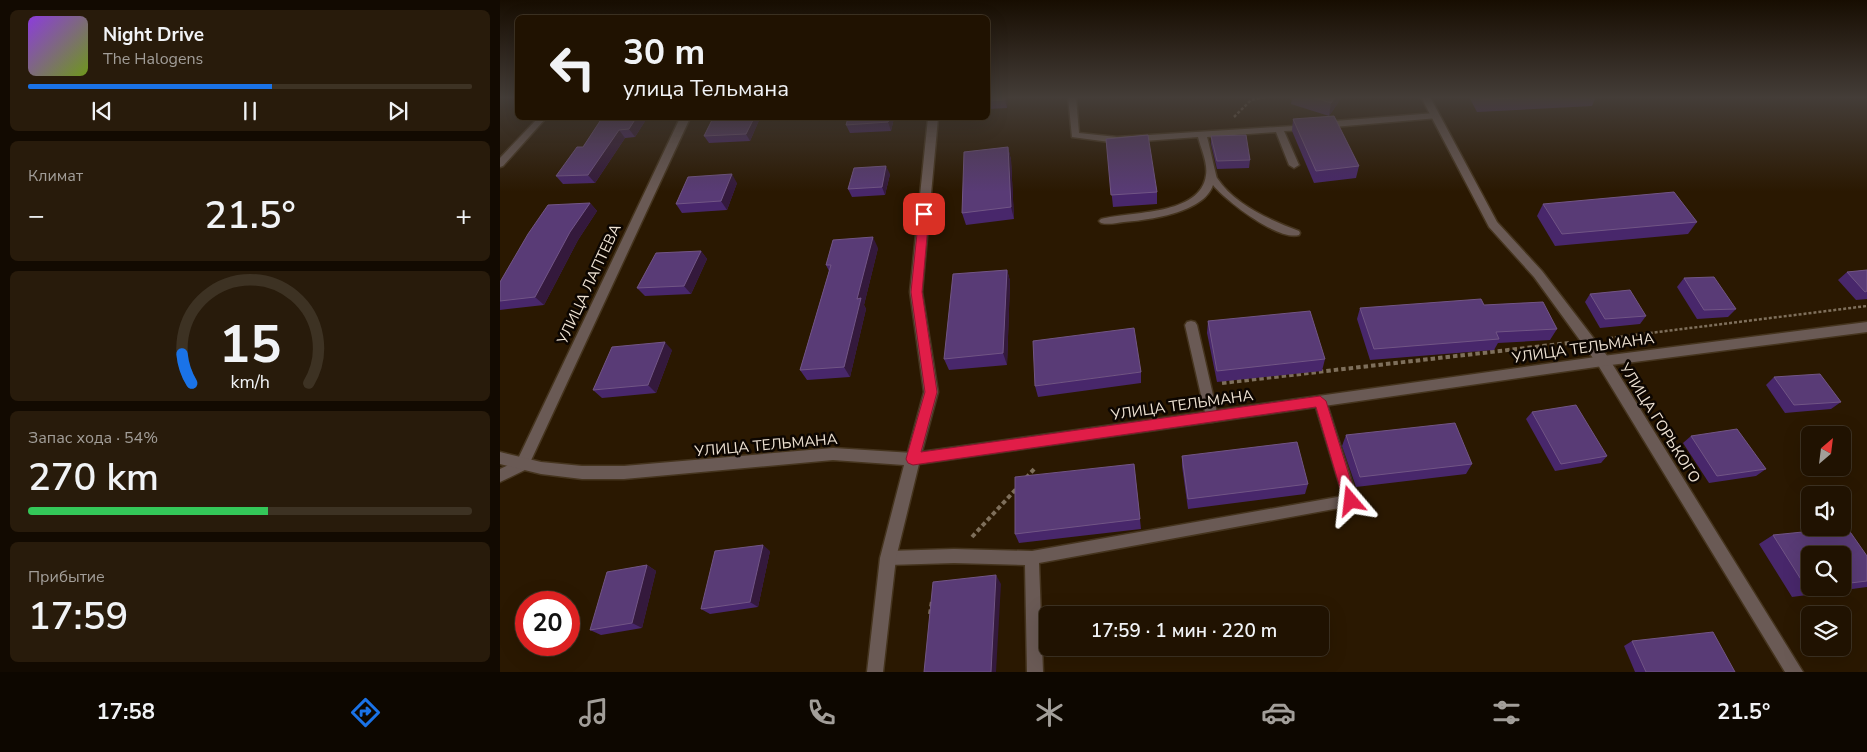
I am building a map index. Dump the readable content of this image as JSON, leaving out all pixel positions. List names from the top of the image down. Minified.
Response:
{"streets":{"street":["УЛИЦА ЛАПТЕВА","УЛИЦА ТЕЛЬМАНА","УЛИЦА ГОРЬКОГО"]},"crossings":[["УЛИЦА ЛАПТЕВА","УЛИЦА ТЕЛЬМАНА"],["УЛИЦА ТЕЛЬМАНА","УЛИЦА ГОРЬКОГО"]],"north":"top right","page":{"turn":["30 m","улица Тельмана"],"song":["Night Drive","The Halogens"],"tile":["Климат",["Запас хода · 54%","270 km"],["Прибытие","17:59"]],"heat":["−","21.5°","+"],"limit":"20","trip":"17:59 · 1 мин · 220 m","tabs":["17:58","21.5°"],"gauge":["15","km/h"]}}
